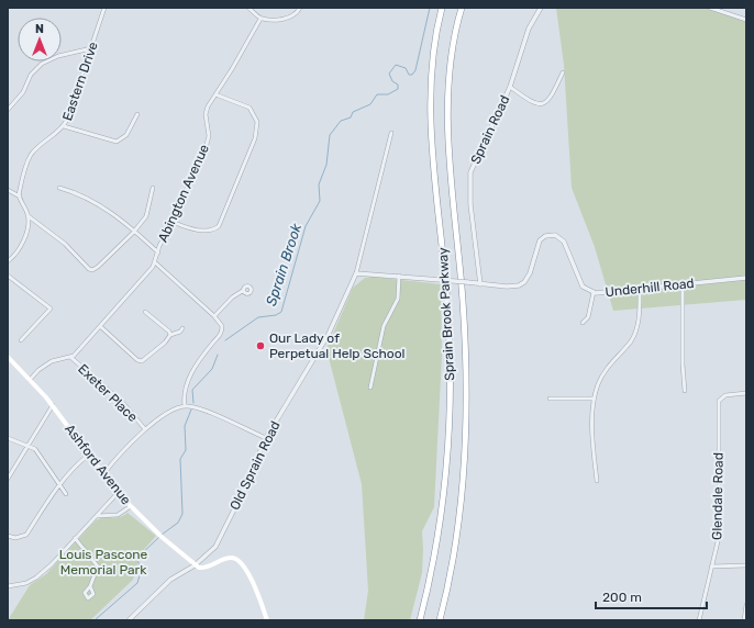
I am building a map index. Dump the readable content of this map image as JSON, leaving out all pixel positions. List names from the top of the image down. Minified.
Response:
{"streets":{"highway":["Sprain Brook Parkway"],"main road":["Ashford Avenue"],"street":["Eastern Drive","Sprain Road","Abington Avenue","Underhill Road","Exeter Place","Old Sprain Road","Glendale Road"]},"crossings":[["Sprain Road","Underhill Road"],["Underhill Road","Old Sprain Road"],["Ashford Avenue","Old Sprain Road"]],"water":["Sprain Brook"],"parks":["Louis Pascone Memorial Park"],"places":["Our Lady of Perpetual Help School"],"scale_bar":"200 m","north":"top"}
